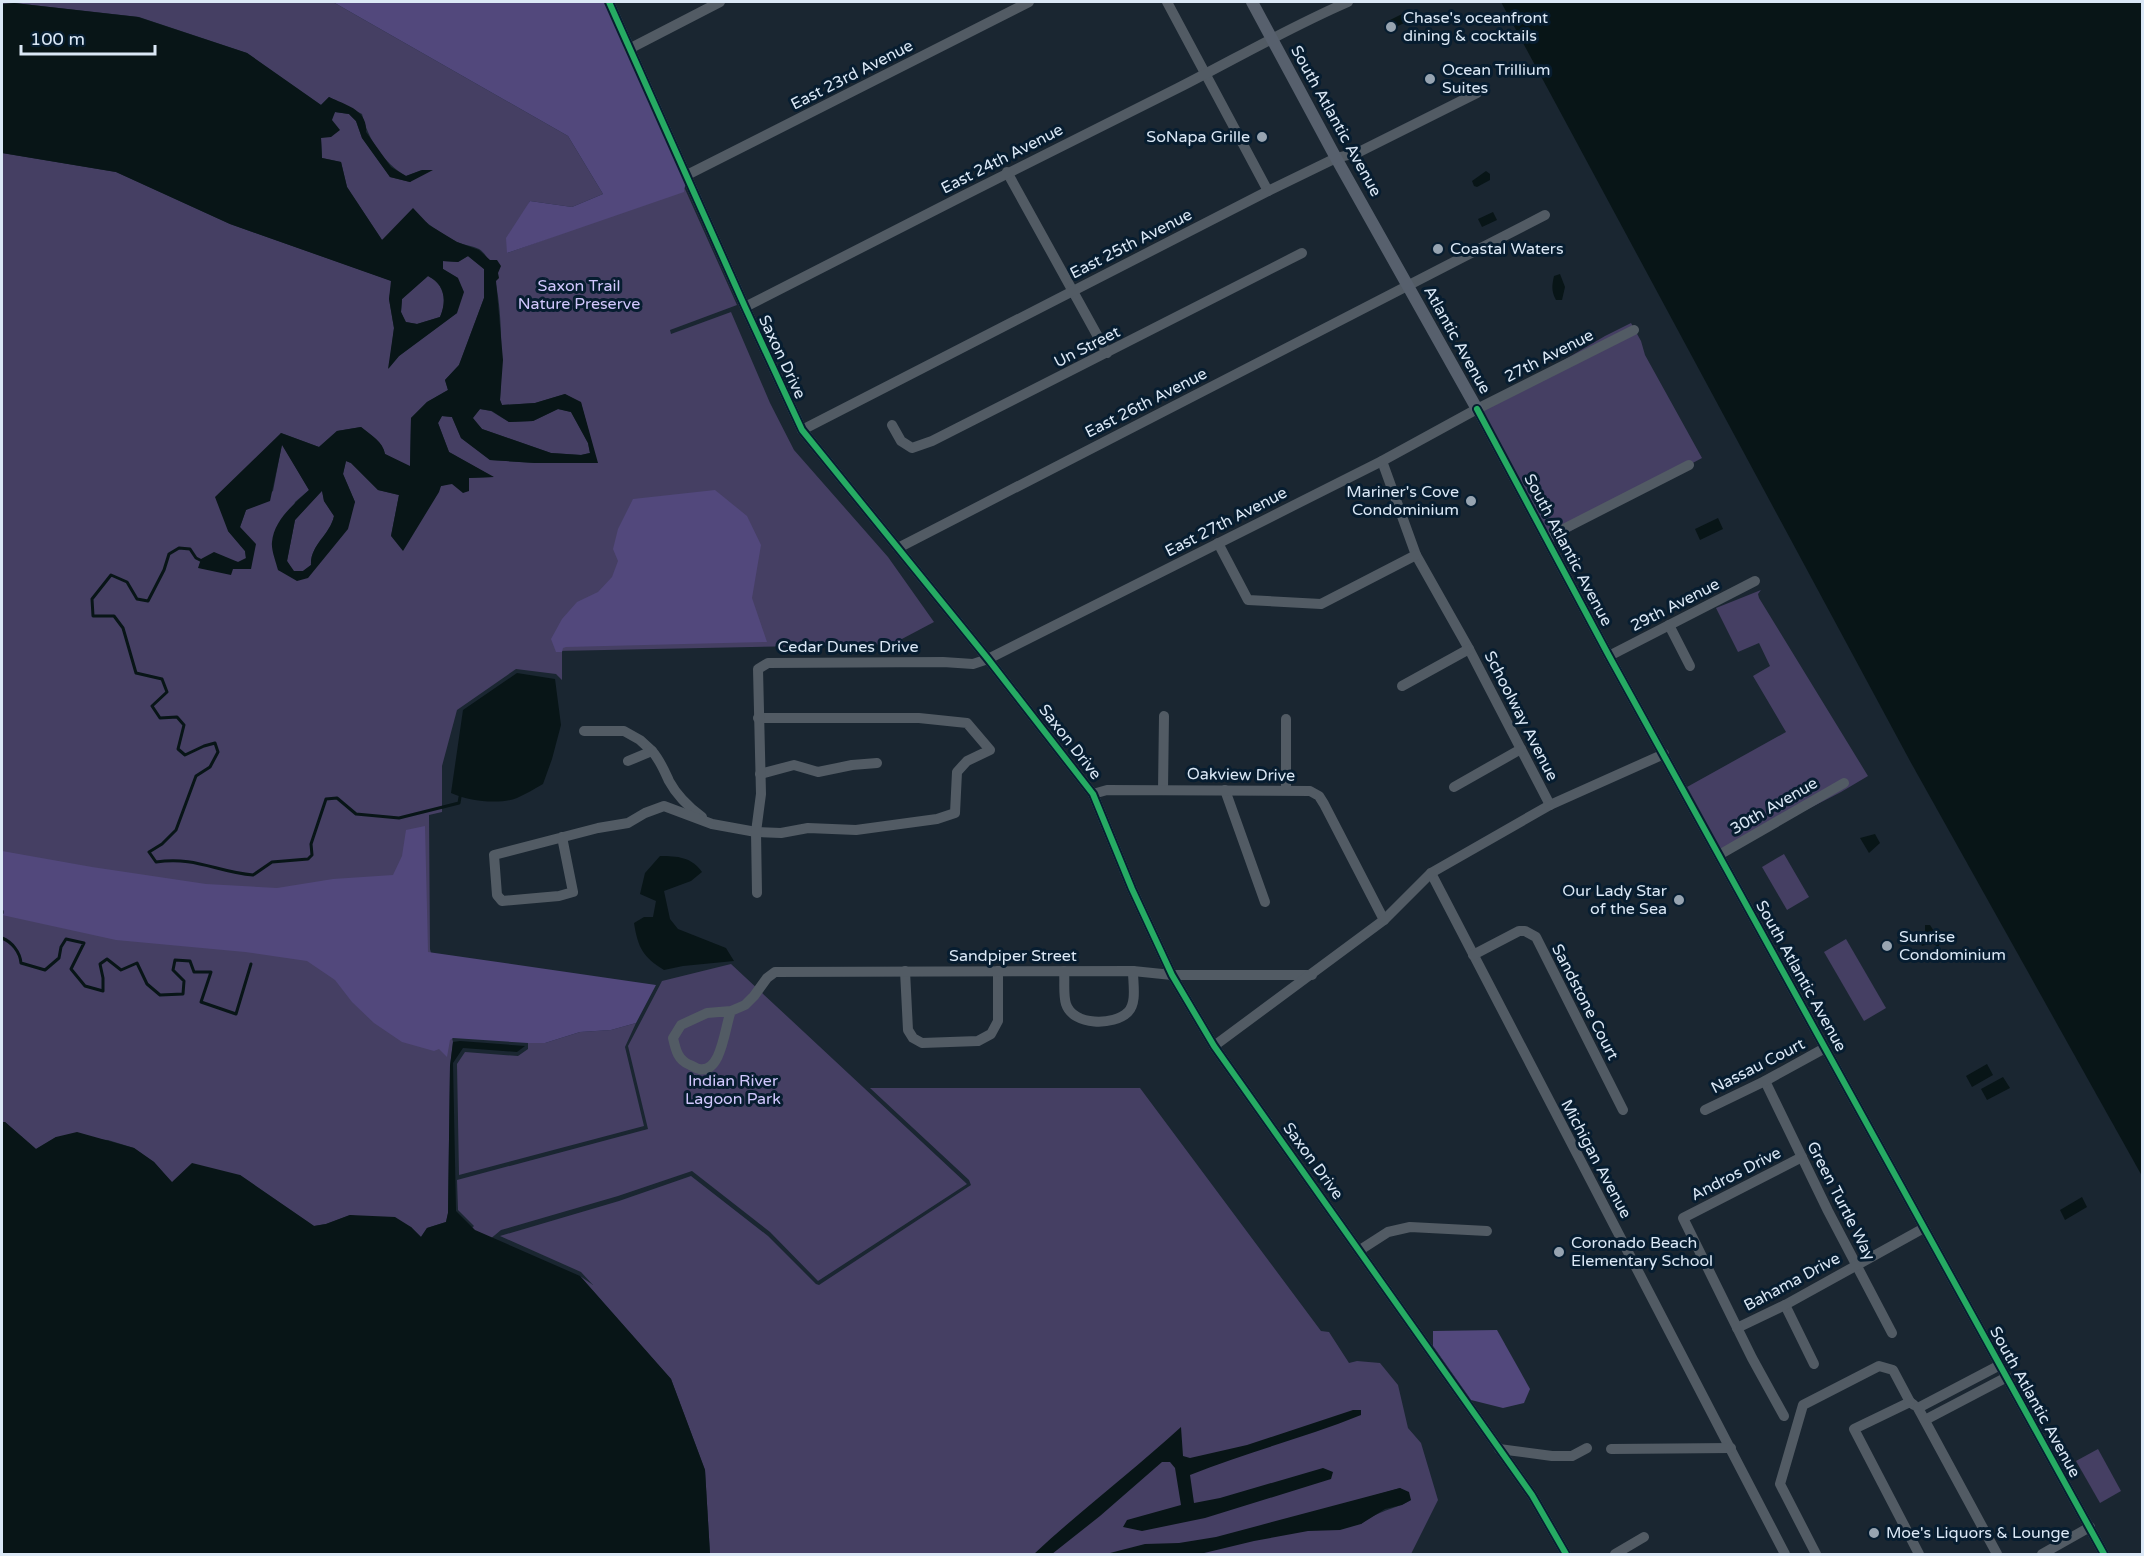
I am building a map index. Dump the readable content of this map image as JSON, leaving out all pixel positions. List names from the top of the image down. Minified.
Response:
{"streets":{"main road":["South Atlantic Avenue","Atlantic Avenue"],"street":["East 23rd Avenue","East 24th Avenue","East 25th Avenue","Un Street","27th Avenue","Saxon Drive","East 26th Avenue","East 27th Avenue","29th Avenue","Cedar Dunes Drive","Schoolway Avenue","Oakview Drive","30th Avenue","Sandpiper Street","Sandstone Court","Nassau Court","Michigan Avenue","Andros Drive","Green Turtle Way","Bahama Drive"]},"crossings":[["East 23rd Avenue","Saxon Drive"],["South Atlantic Avenue","East 24th Avenue"],["South Atlantic Avenue","East 25th Avenue"],["South Atlantic Avenue","Atlantic Avenue"],["South Atlantic Avenue","27th Avenue"],["South Atlantic Avenue","East 26th Avenue"],["South Atlantic Avenue","East 27th Avenue"],["South Atlantic Avenue","29th Avenue"],["South Atlantic Avenue","30th Avenue"],["South Atlantic Avenue","Nassau Court"],["South Atlantic Avenue","Bahama Drive"],["East 24th Avenue","Saxon Drive"],["East 25th Avenue","Saxon Drive"],["Atlantic Avenue","27th Avenue"],["Atlantic Avenue","East 26th Avenue"],["Atlantic Avenue","East 27th Avenue"],["27th Avenue","East 27th Avenue"],["Saxon Drive","East 26th Avenue"],["Saxon Drive","East 27th Avenue"],["Saxon Drive","Cedar Dunes Drive"],["Saxon Drive","Schoolway Avenue"],["Saxon Drive","Oakview Drive"],["Saxon Drive","Sandpiper Street"],["East 27th Avenue","Cedar Dunes Drive"],["East 27th Avenue","Schoolway Avenue"],["Schoolway Avenue","Oakview Drive"],["Schoolway Avenue","Sandpiper Street"],["Schoolway Avenue","Michigan Avenue"],["Sandstone Court","Michigan Avenue"],["Nassau Court","Green Turtle Way"],["Andros Drive","Green Turtle Way"],["Andros Drive","Bahama Drive"],["Green Turtle Way","Bahama Drive"]],"parks":["Saxon Trail Nature Preserve","Indian River Lagoon Park"],"places":["Chase's oceanfront dining & cocktails","Ocean Trillium Suites","SoNapa Grille","Coastal Waters","Mariner's Cove Condominium","Our Lady Star of the Sea","Sunrise Condominium","Coronado Beach Elementary School","Moe's Liquors & Lounge"],"scale_bar":"100 m"}
